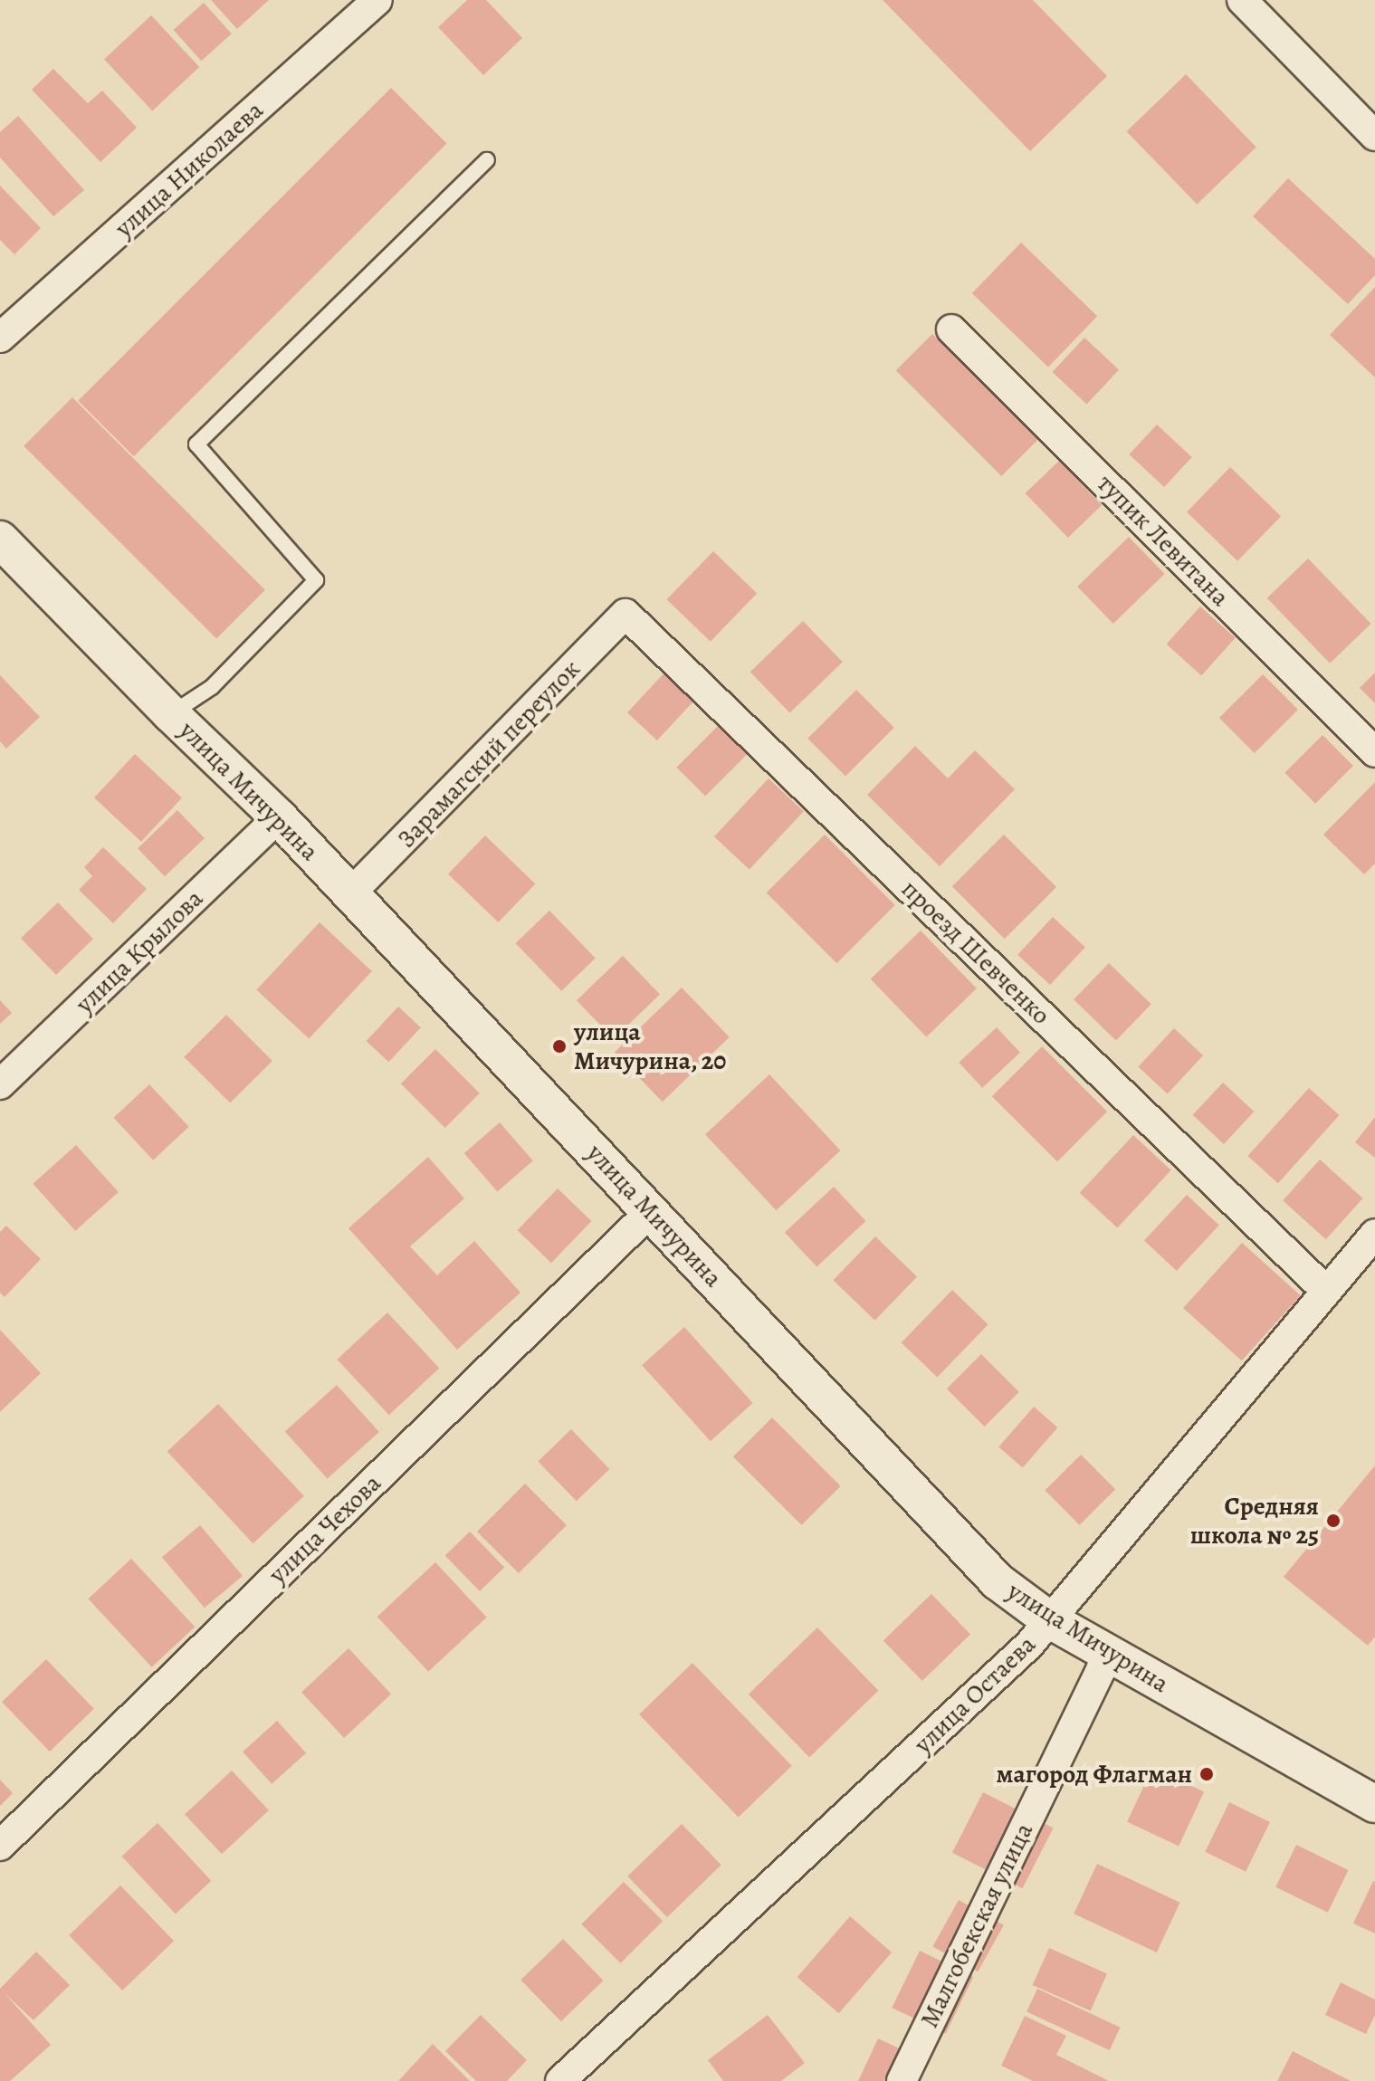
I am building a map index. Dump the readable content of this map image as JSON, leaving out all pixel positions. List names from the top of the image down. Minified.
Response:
{"streets":{"street":["улица Николаева","тупик Левитана","Зарамагский переулок","улица Мичурина","улица Крылова","проезд Шевченко","улица Чехова","улица Остаева","Малгобекская улица"]},"crossings":[["Зарамагский переулок","улица Мичурина"],["Зарамагский переулок","проезд Шевченко"],["улица Мичурина","улица Крылова"],["улица Мичурина","улица Чехова"],["улица Мичурина","улица Остаева"],["улица Мичурина","Малгобекская улица"],["проезд Шевченко","улица Остаева"]],"places":["улица Мичурина, 20","Средняя школа № 25","магород Флагман"]}
